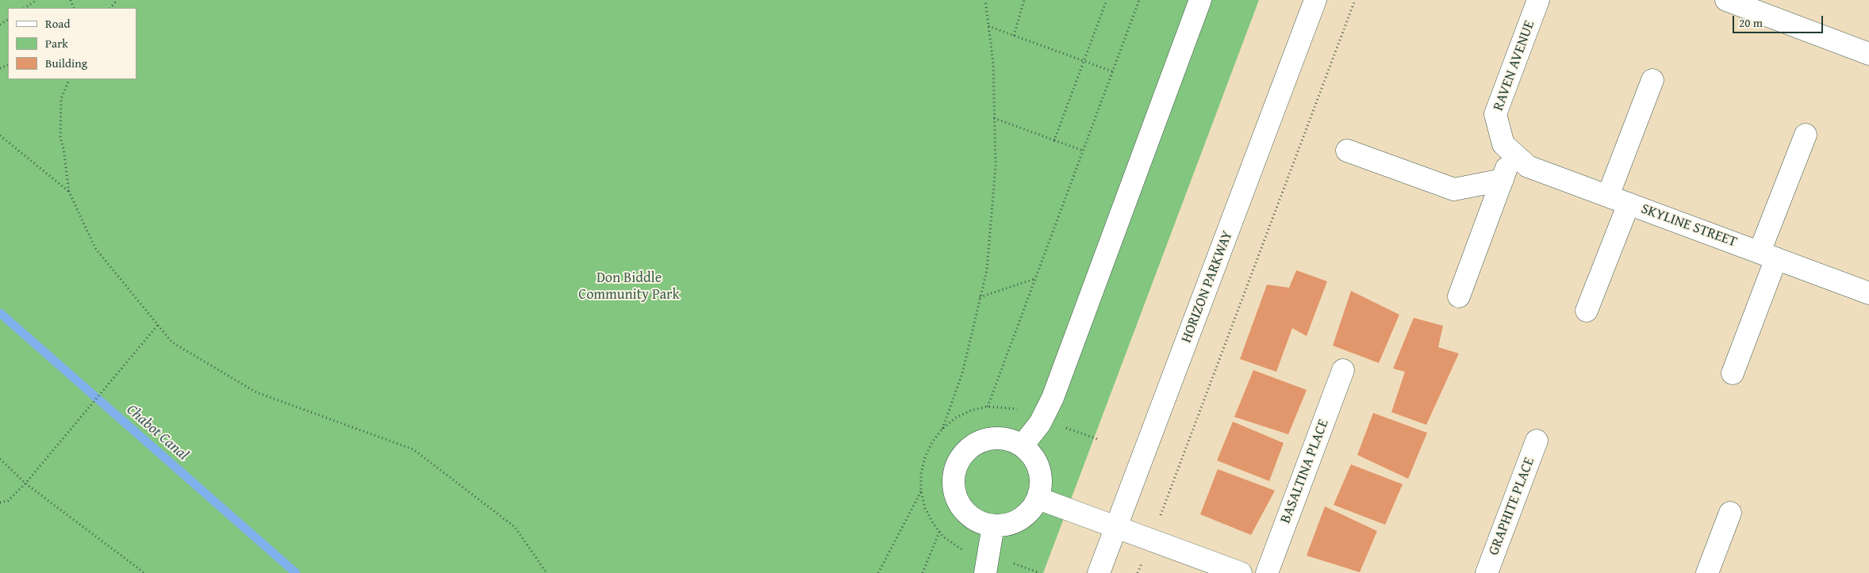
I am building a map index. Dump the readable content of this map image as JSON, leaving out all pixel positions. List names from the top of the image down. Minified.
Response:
{"streets":{"street":["RAVEN AVENUE","SKYLINE STREET","HORIZON PARKWAY","BASALTINA PLACE","GRAPHITE PLACE"]},"crossings":[["RAVEN AVENUE","SKYLINE STREET"]],"water":["Chabot Canal"],"parks":["Don Biddle Community Park"],"legend":["Road","Park","Building"],"scale_bar":"20 m"}
